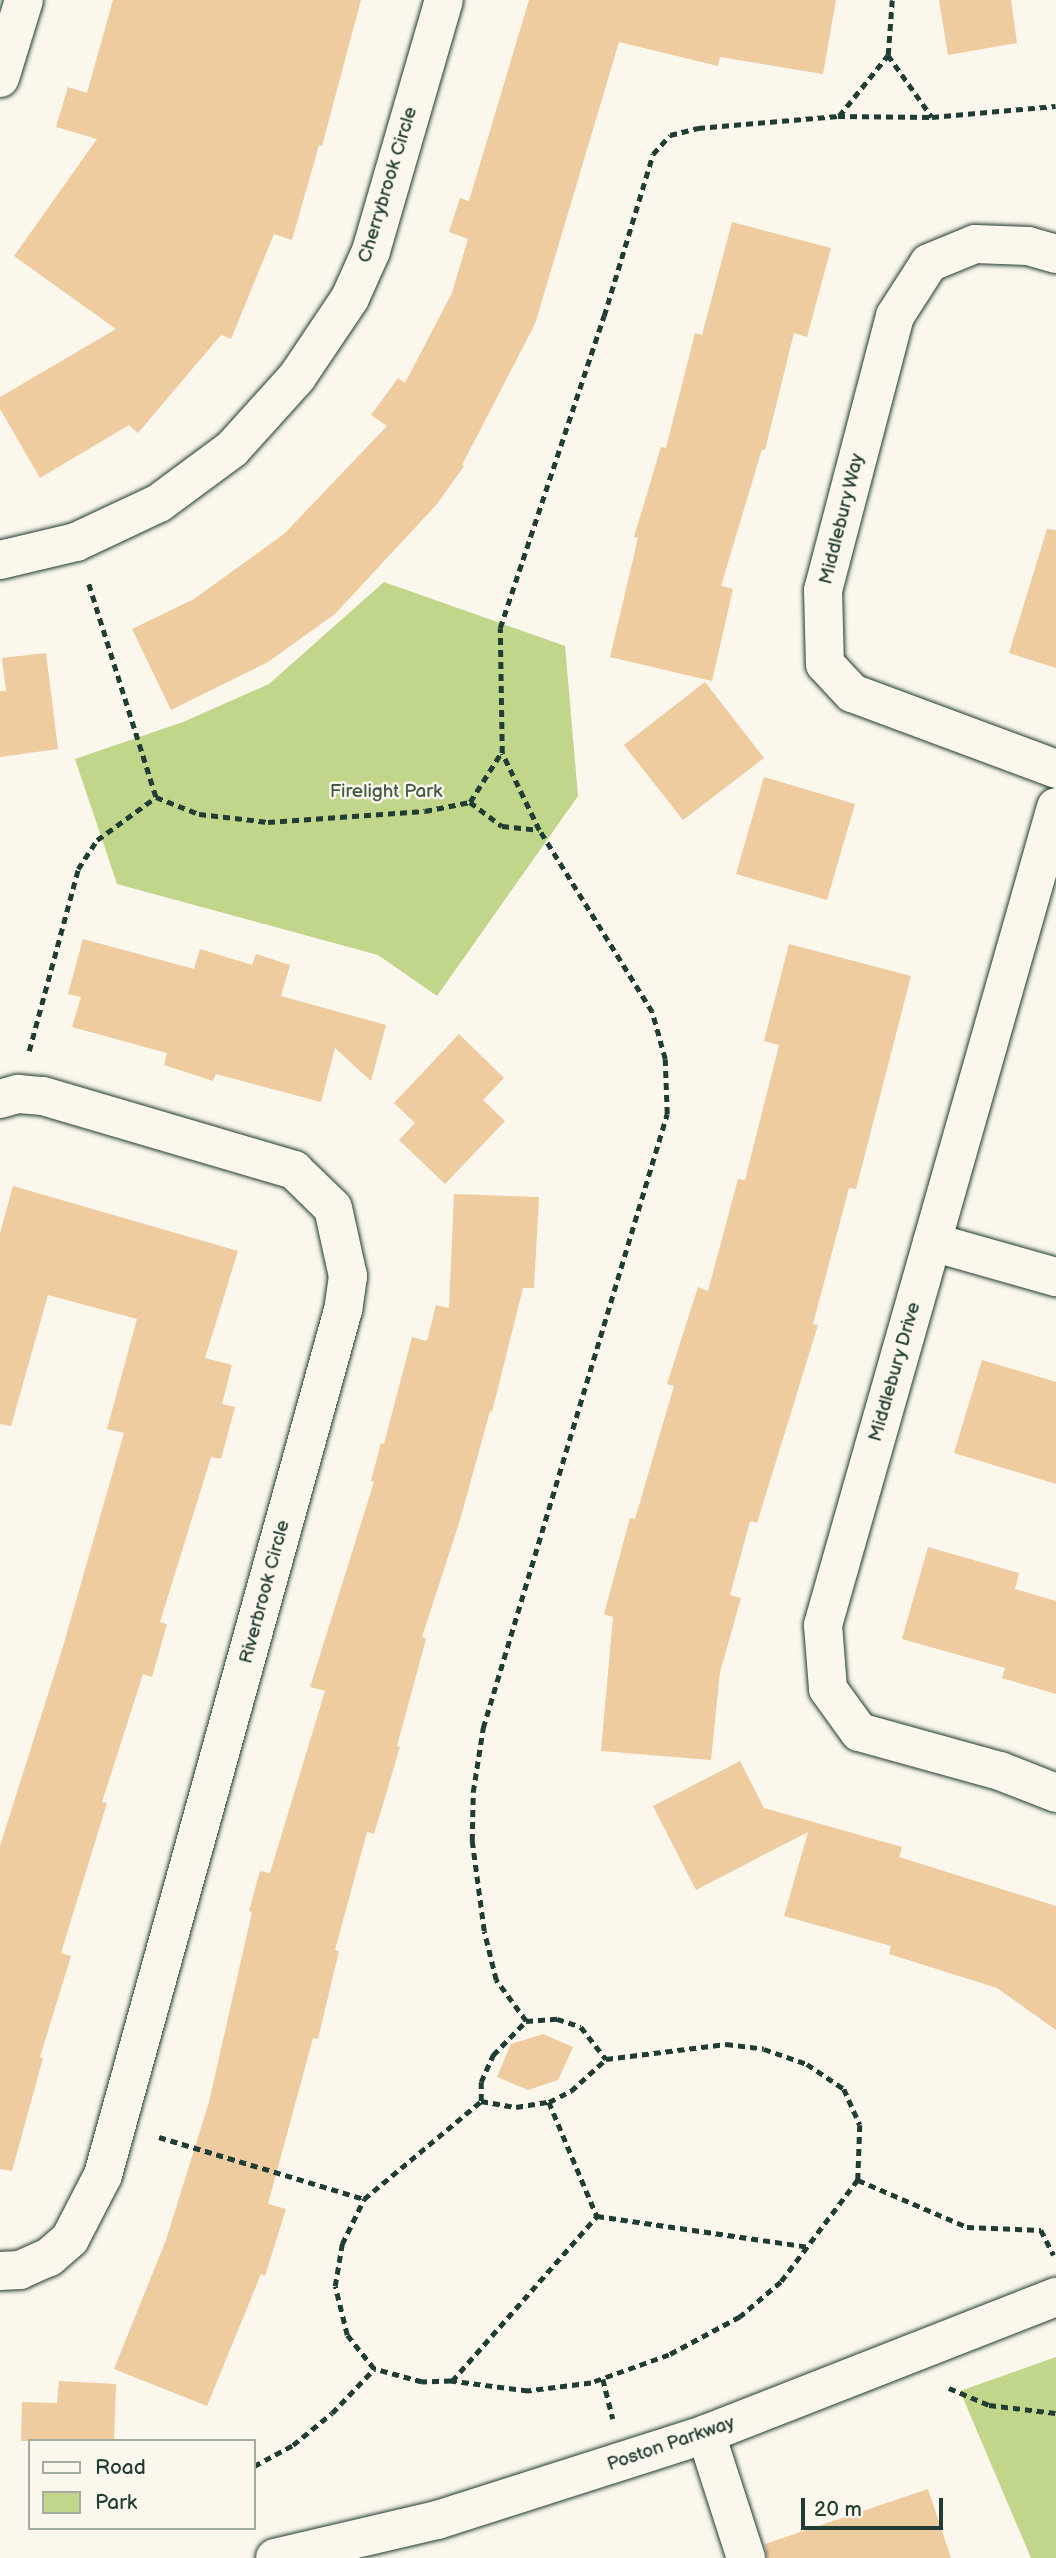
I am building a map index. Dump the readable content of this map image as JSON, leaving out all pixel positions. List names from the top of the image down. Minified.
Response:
{"streets":{"street":["Cherrybrook Circle","Middlebury Way","Middlebury Drive","Riverbrook Circle","Poston Parkway"]},"parks":["Firelight Park"],"legend":["Road","Park"],"scale_bar":"20 m"}
